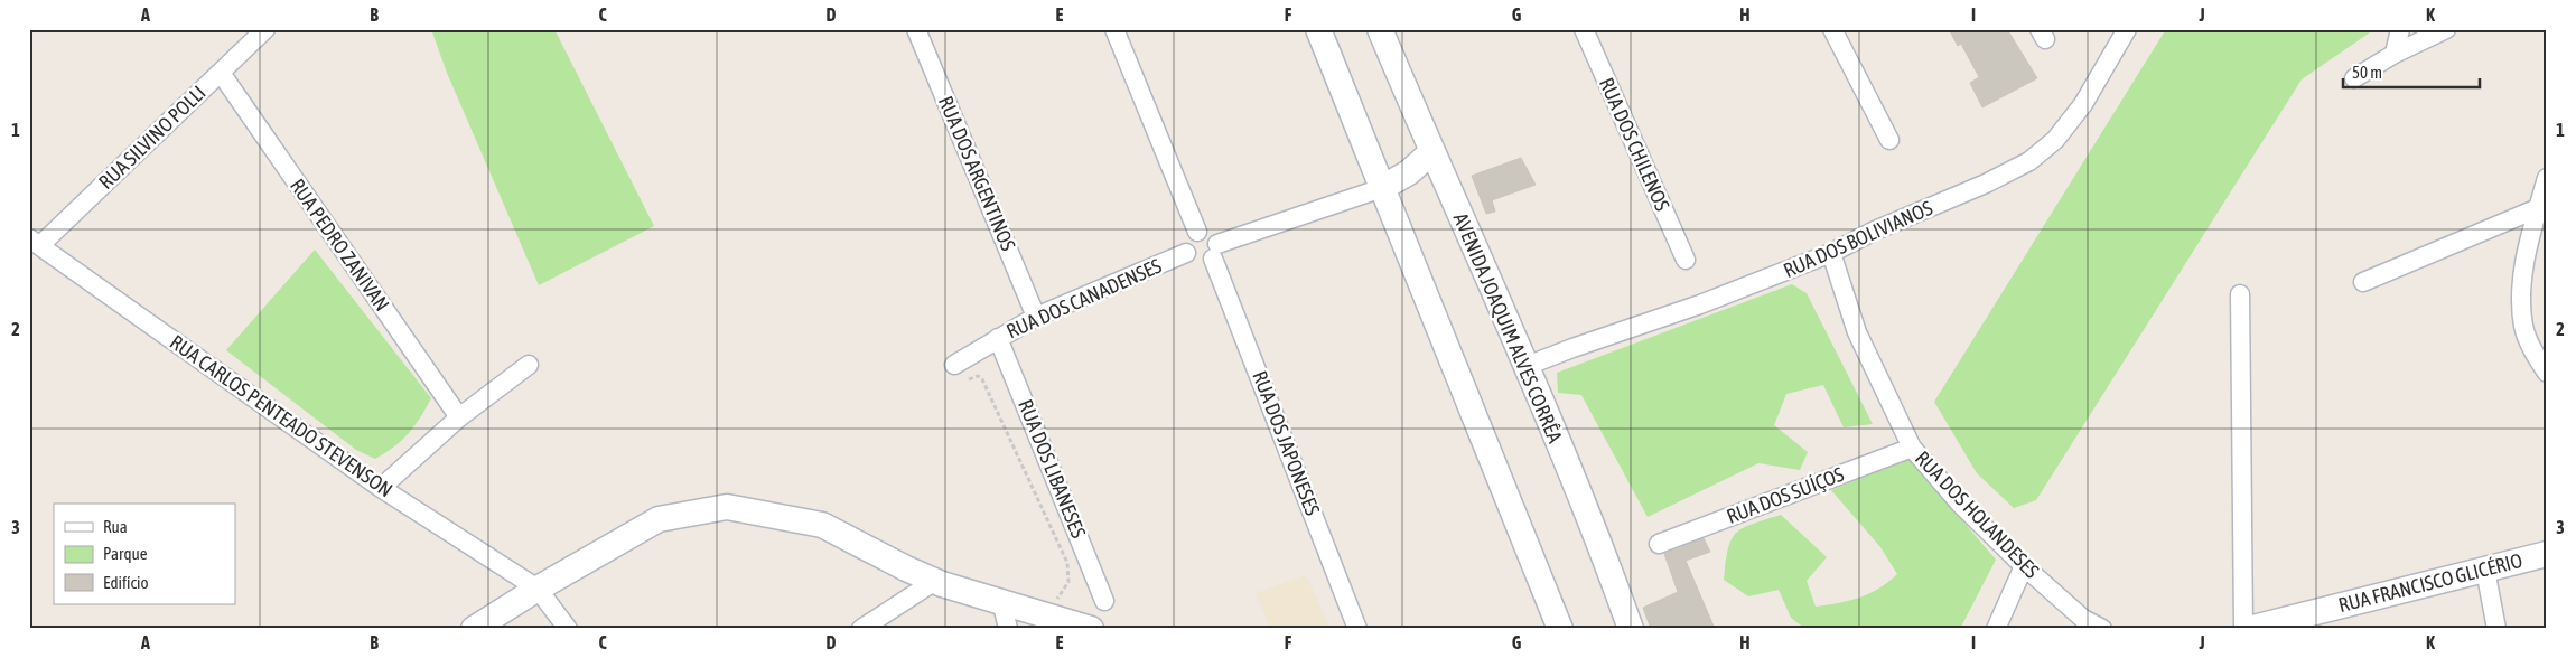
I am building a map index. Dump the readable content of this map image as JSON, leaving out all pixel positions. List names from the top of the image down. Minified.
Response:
{"streets":{"main road":["AVENIDA JOAQUIM ALVES CORRÊA","RUA FRANCISCO GLICÉRIO"],"street":["RUA SILVINO POLLI","RUA DOS CHILENOS","RUA DOS ARGENTINOS","RUA DOS BOLIVIANOS","RUA PEDRO ZANIVAN","RUA DOS CANADENSES","RUA CARLOS PENTEADO STEVENSON","RUA DOS JAPONESES","RUA DOS LIBANESES","RUA DOS SUÍÇOS","RUA DOS HOLANDESES"]},"crossings":[["RUA SILVINO POLLI","RUA PEDRO ZANIVAN"],["RUA SILVINO POLLI","RUA CARLOS PENTEADO STEVENSON"],["RUA DOS ARGENTINOS","RUA DOS CANADENSES"],["RUA DOS BOLIVIANOS","AVENIDA JOAQUIM ALVES CORRÊA"],["RUA DOS BOLIVIANOS","RUA DOS HOLANDESES"],["RUA DOS CANADENSES","RUA DOS JAPONESES"],["RUA DOS CANADENSES","RUA DOS LIBANESES"],["RUA DOS SUÍÇOS","RUA DOS HOLANDESES"]],"legend":["Rua","Parque","Edifício"],"scale_bar":"50 m","grid":{"columns":["A","B","C","D","E","F","G","H","I","J","K"],"rows":["1","2","3"]}}
